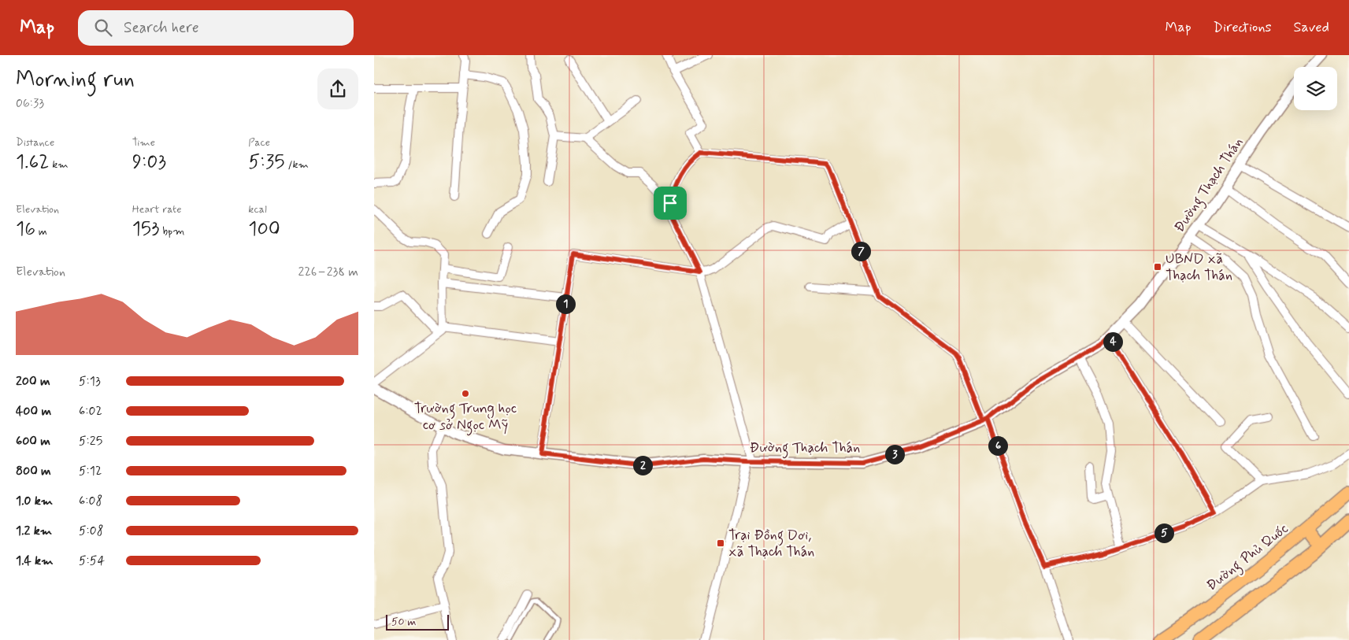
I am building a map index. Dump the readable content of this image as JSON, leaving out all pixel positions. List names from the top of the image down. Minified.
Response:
{"streets":{"main road":["Đường Phủ Quốc"],"street":["Đường Thạch Thán"]},"places":{"transit":["UBND xã Thạch Thán","Trại Đồng Dơi, xã Thạch Thán"],"other":["Trường Trung học cơ sở Ngọc Mỹ"]},"scale_bar":"50 m","page":{"header":"Map","search":"Search here","nav":["Map","Directions","Saved"],"heading":["Morning run","06:33"],"stats":[["Distance","1.62 km"],["Time","9:03"],["Pace","5:35 /km"],["Elevation","16 m"],["Heart rate","153 bpm"],["kcal","100"]],"pins":["7","1","4","6","3","2","5"],"chart":["Elevation","226–238 m"],"list":[{"name":"200 m","note":"5:13"},{"name":"400 m","note":"6:02"},{"name":"600 m","note":"5:25"},{"name":"800 m","note":"5:12"},{"name":"1.0 km","note":"6:08"},{"name":"1.2 km","note":"5:08"},{"name":"1.4 km","note":"5:54"}],"scale":"50 m"}}
